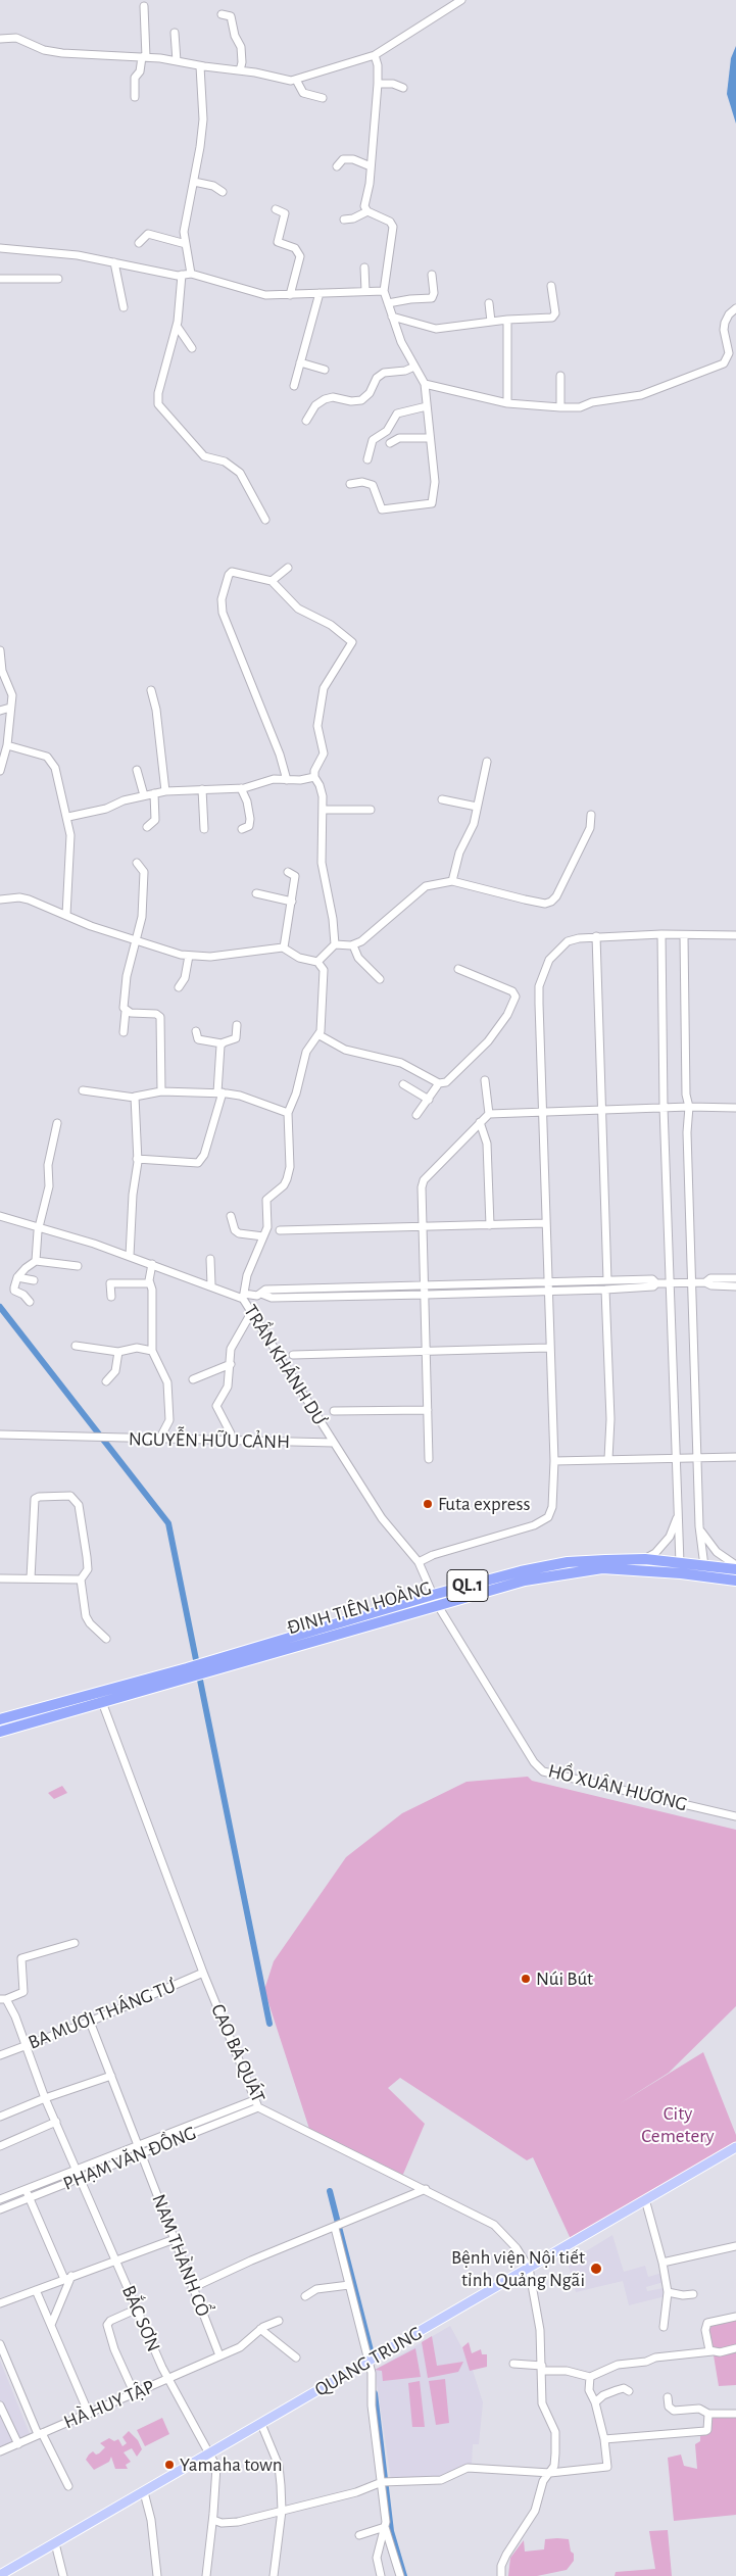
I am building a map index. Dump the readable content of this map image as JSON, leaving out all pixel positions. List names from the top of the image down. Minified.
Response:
{"streets":{"highway":["QL.1","ĐINH TIÊN HOÀNG"],"main road":["QUANG TRUNG"],"street":["TRẦN KHÁNH DƯ","NGUYỄN HỮU CẢNH","HỒ XUÂN HƯƠNG","BA MƯƠI THÁNG TƯ","CAO BÁ QUÁT","PHẠM VĂN ĐỒNG","NAM THÀNH CỔ","BẮC SƠN","HÀ HUY TẬP"]},"crossings":[["TRẦN KHÁNH DƯ","NGUYỄN HỮU CẢNH"],["TRẦN KHÁNH DƯ","ĐINH TIÊN HOÀNG"],["TRẦN KHÁNH DƯ","HỒ XUÂN HƯƠNG"],["ĐINH TIÊN HOÀNG","HỒ XUÂN HƯƠNG"],["ĐINH TIÊN HOÀNG","CAO BÁ QUÁT"],["BA MƯƠI THÁNG TƯ","CAO BÁ QUÁT"],["CAO BÁ QUÁT","PHẠM VĂN ĐỒNG"],["CAO BÁ QUÁT","QUANG TRUNG"],["PHẠM VĂN ĐỒNG","NAM THÀNH CỔ"],["PHẠM VĂN ĐỒNG","BẮC SƠN"],["NAM THÀNH CỔ","HÀ HUY TẬP"],["BẮC SƠN","QUANG TRUNG"],["BẮC SƠN","HÀ HUY TẬP"]],"parks":["City Cemetery"],"places":["Futa express","Núi Bút","Bệnh viện Nội tiết tỉnh Quảng Ngãi","Yamaha town"]}
